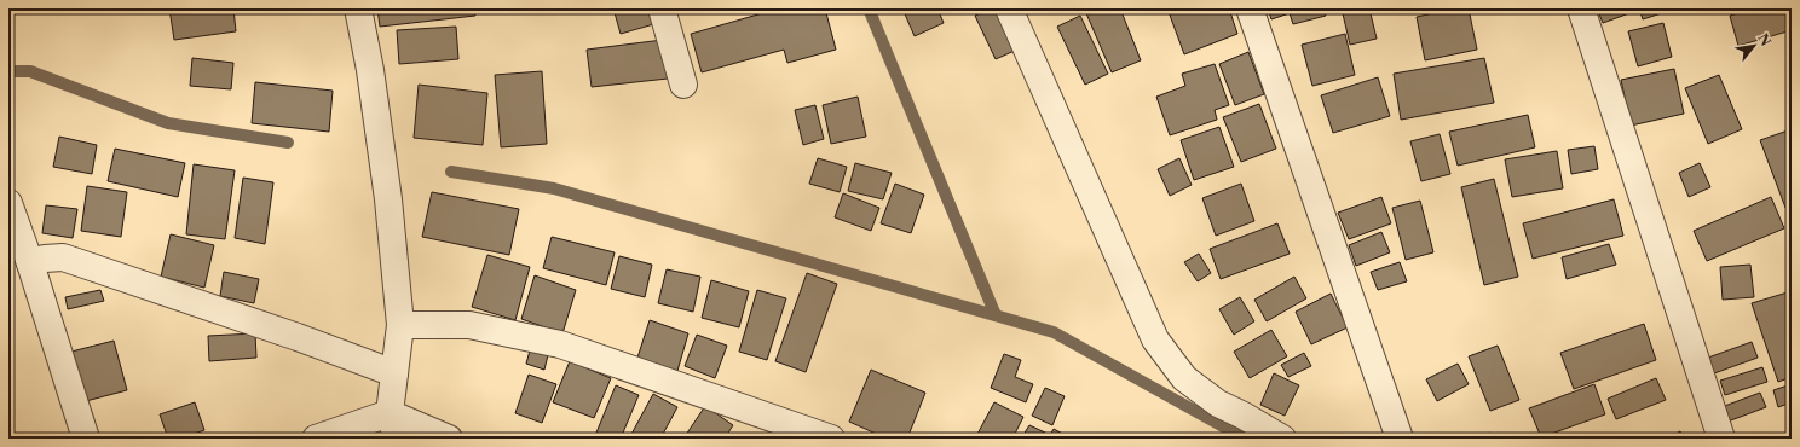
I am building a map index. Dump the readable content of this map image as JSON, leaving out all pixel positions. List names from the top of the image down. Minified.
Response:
{"north":"top right"}
